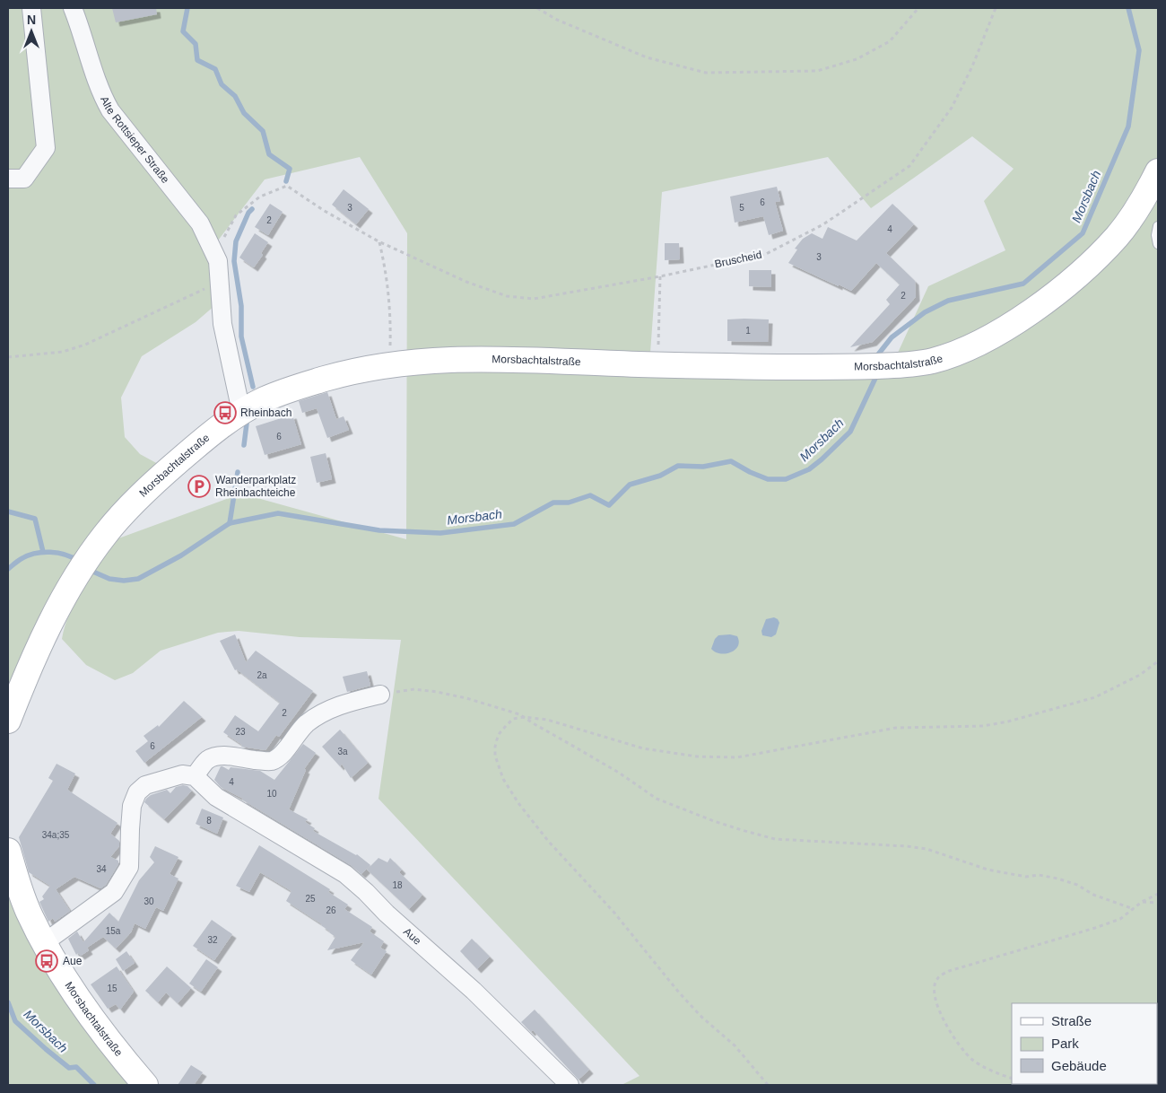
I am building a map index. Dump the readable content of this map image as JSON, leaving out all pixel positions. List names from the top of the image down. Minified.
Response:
{"streets":{"main road":["Morsbachtalstraße"],"street":["Alte Rottsieper Straße","Aue"],"path":["Bruscheid"]},"water":["Morsbach"],"places":{"bus stop":["Rheinbach","Aue"],"parking":["Wanderparkplatz Rheinbachteiche"]},"house_numbers":["6","3","5","2","4","3","2","1","6","2a","2","23","6","3a","4","10","8","34a;35","34","18","25","30","26","15a","32","15"],"legend":["Straße","Park","Gebäude"],"north":"top"}
